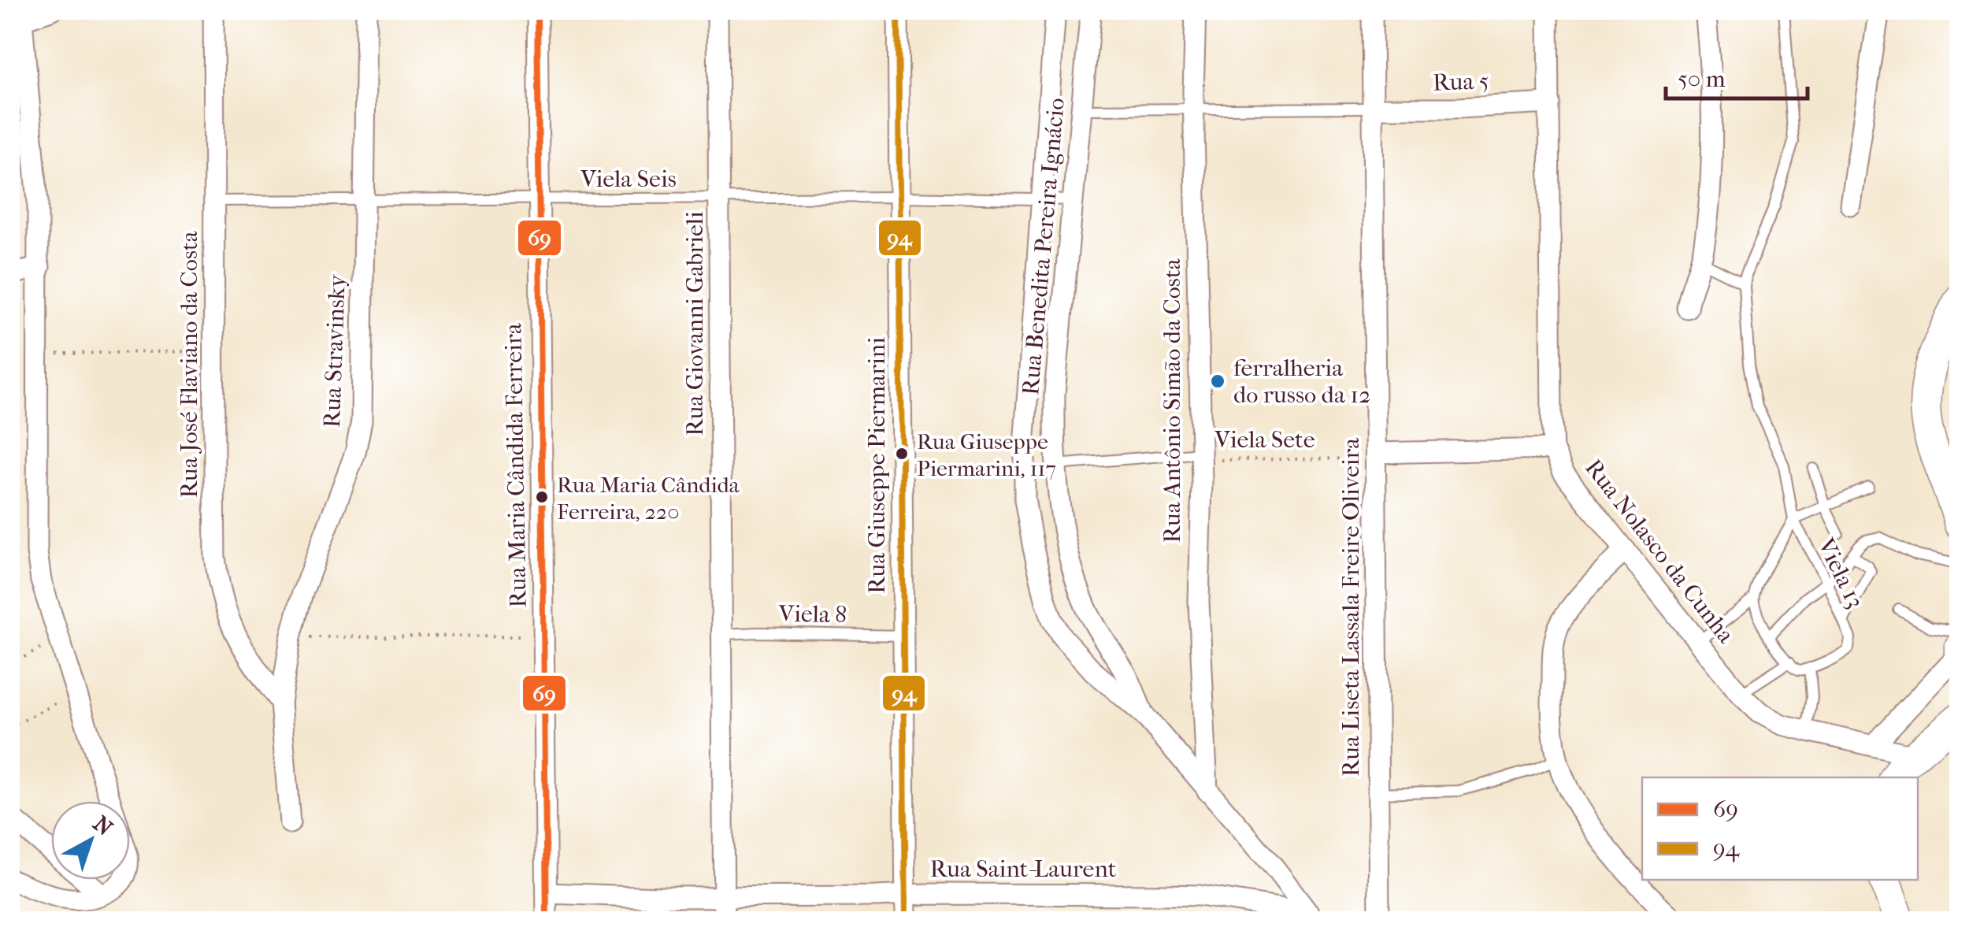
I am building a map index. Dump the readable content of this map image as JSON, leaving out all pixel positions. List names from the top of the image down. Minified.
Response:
{"streets":{"street":["Rua 5","Rua Benedita Pereira Ignácio","Rua Giovanni Gabrieli","Rua Stravinsky","Rua José Flaviano da Costa","Rua Antônio Simão da Costa","Rua Maria Cândida Ferreira","Rua Giuseppe Piermarini","Rua Nolasco da Cunha","Rua Liseta Lassala Freire Oliveira","Rua Saint-Laurent"],"lane":["Viela Seis","Viela 13","Viela 8"],"path":["Viela Sete"]},"crossings":[["Rua 5","Rua Nolasco da Cunha"],["Rua 5","Rua Liseta Lassala Freire Oliveira"],["Viela Seis","Rua Benedita Pereira Ignácio"],["Viela Seis","Rua Giovanni Gabrieli"],["Viela Seis","Rua Stravinsky"],["Viela Seis","Rua José Flaviano da Costa"],["Viela Seis","Rua Maria Cândida Ferreira"],["Viela Seis","Rua Giuseppe Piermarini"],["Rua Giovanni Gabrieli","Viela 8"],["Rua Giovanni Gabrieli","Rua Saint-Laurent"],["Rua Stravinsky","Rua José Flaviano da Costa"],["Rua Antônio Simão da Costa","Viela Sete"],["Viela Sete","Rua Liseta Lassala Freire Oliveira"],["Rua Maria Cândida Ferreira","Rua Saint-Laurent"],["Rua Giuseppe Piermarini","Viela 8"],["Rua Giuseppe Piermarini","Rua Saint-Laurent"]],"places":["ferralheria do russo da 12","Rua Giuseppe Piermarini, 117","Rua Maria Cândida Ferreira, 220"],"lines":["transit line 69","transit line 94"],"legend":["69","94"],"scale_bar":"50 m","north":"top right"}
